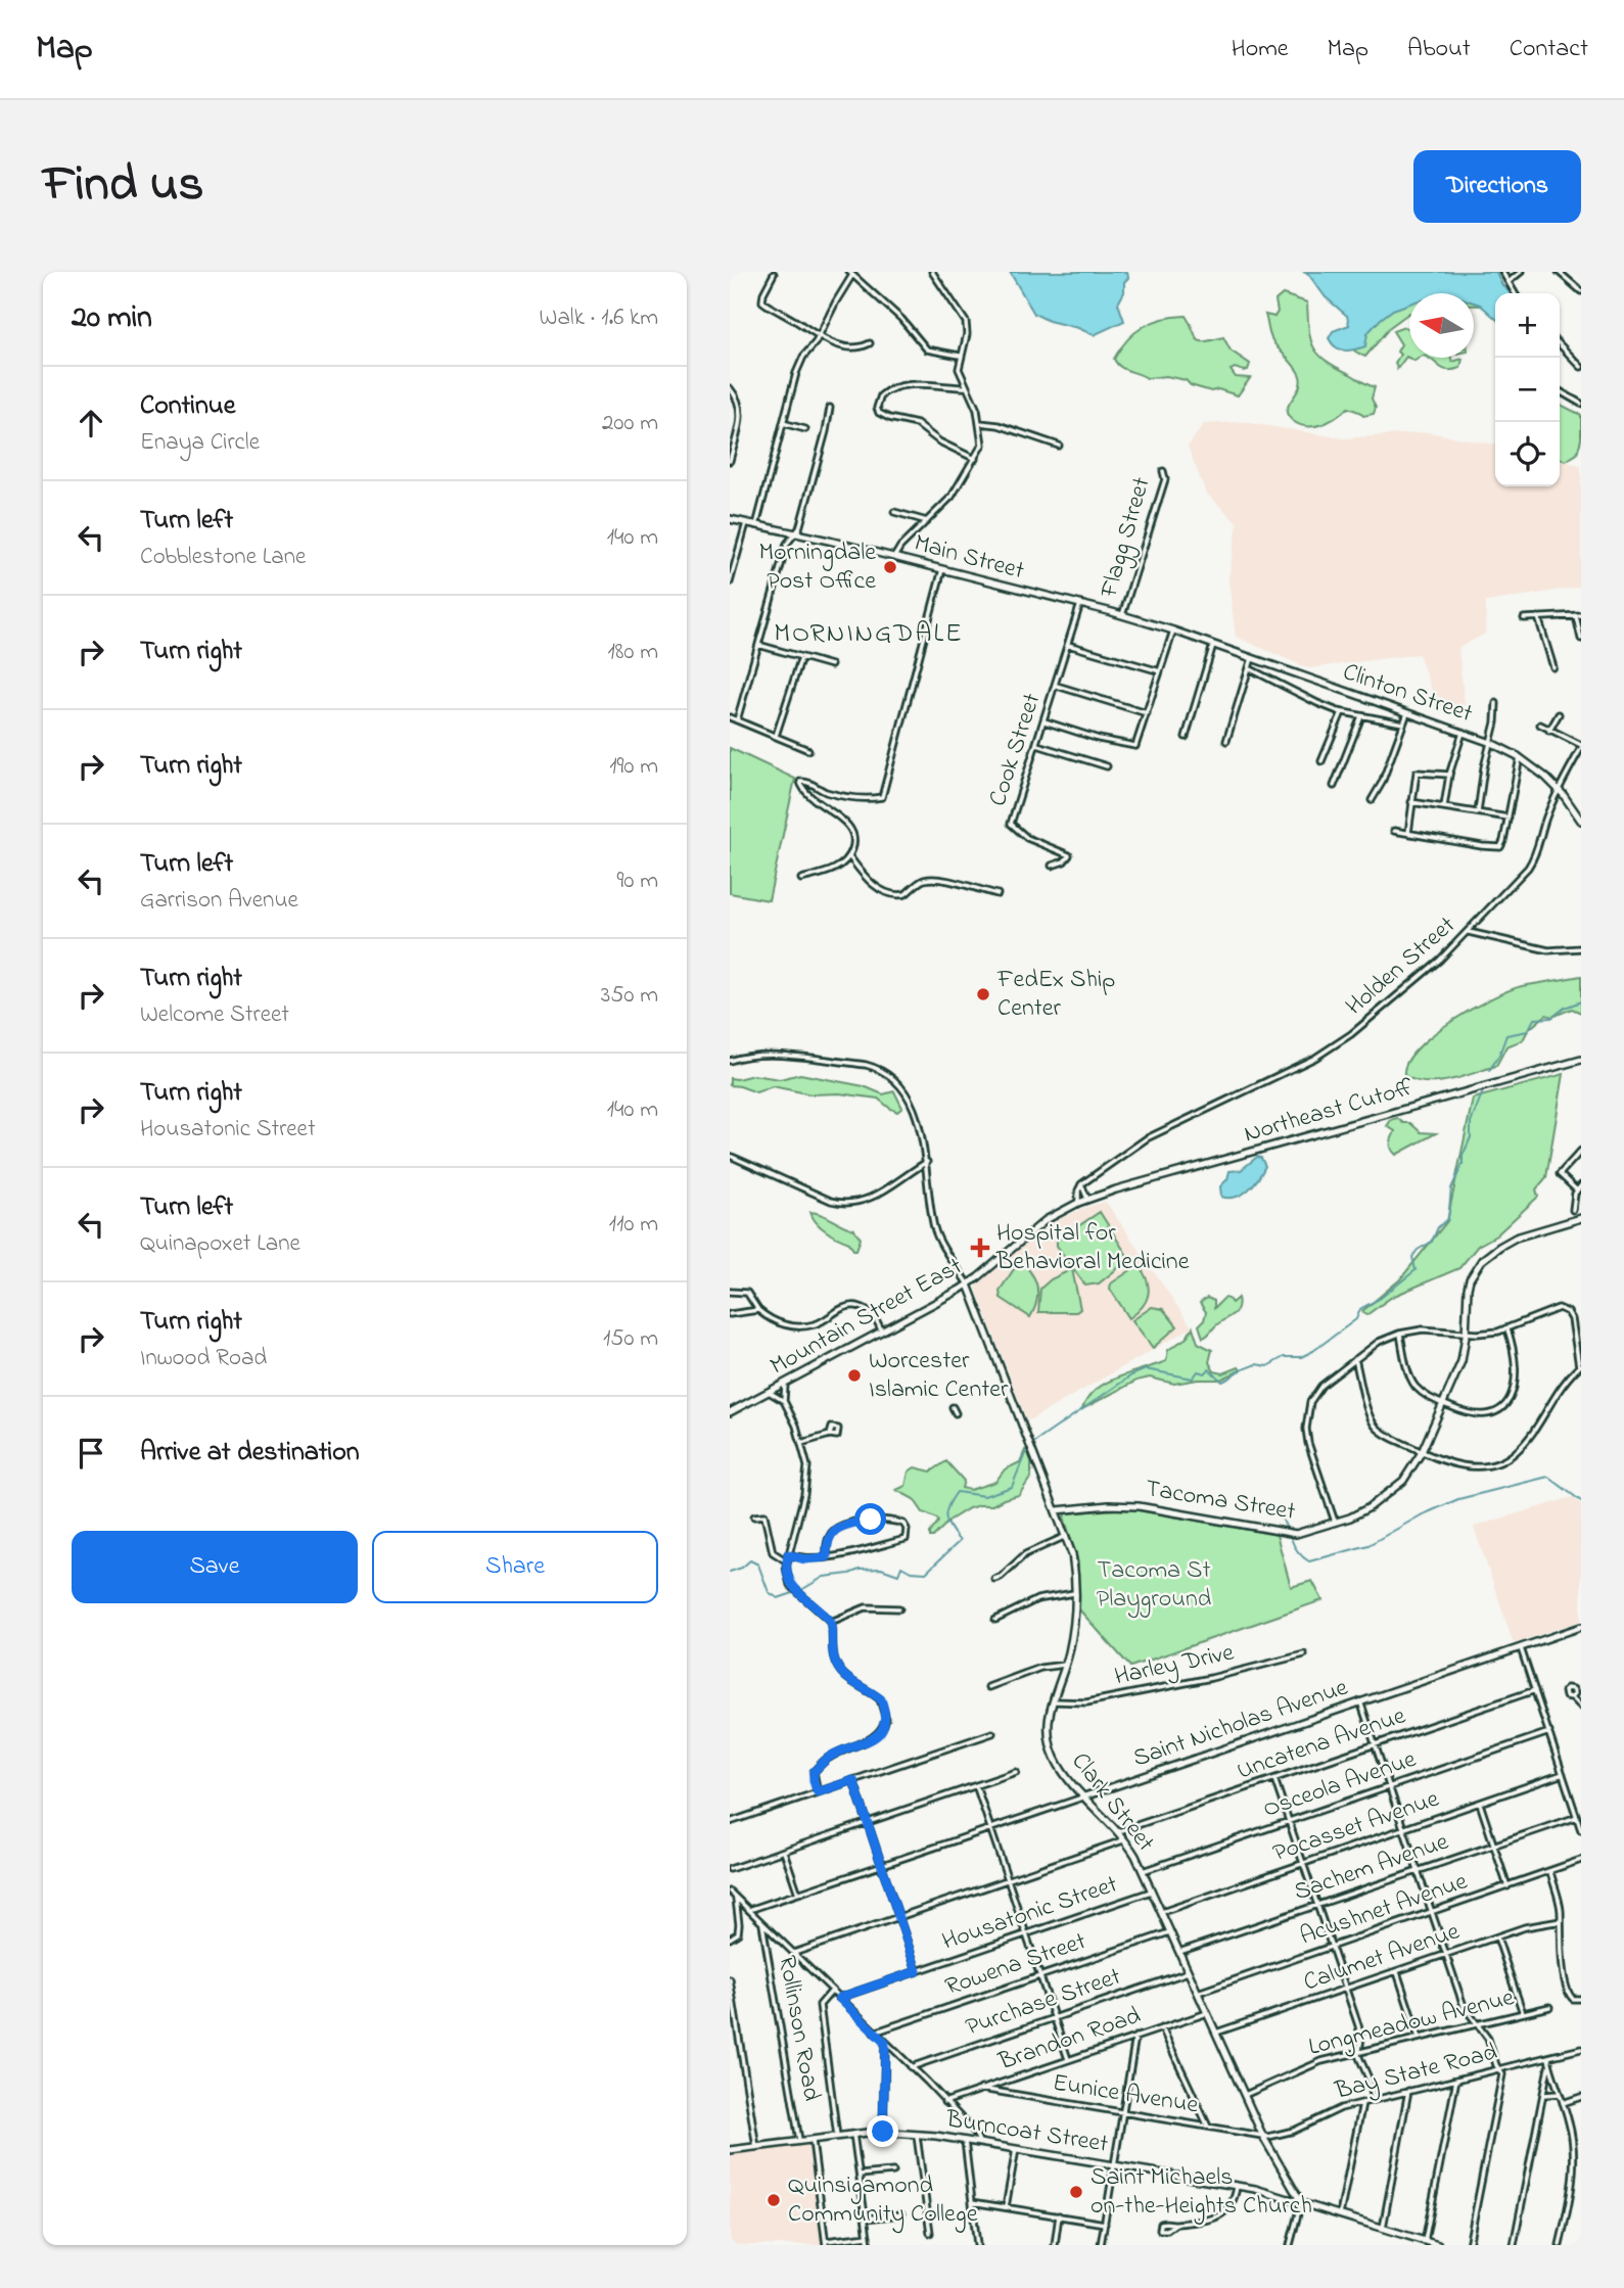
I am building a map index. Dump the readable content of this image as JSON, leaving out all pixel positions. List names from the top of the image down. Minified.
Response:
{"streets":{"main road":["Main Street","Clinton Street","Northeast Cutoff","Mountain Street East","Tacoma Street","Saint Nicholas Avenue","Clark Street","Burncoat Street"],"street":["Flagg Street","Cook Street","Holden Street","Harley Drive","Uncatena Avenue","Osceola Avenue","Pocasset Avenue","Sachem Avenue","Acushnet Avenue","Housatonic Street","Calumet Avenue","Rowena Street","Purchase Street","Longmeadow Avenue","Rollinson Road","Brandon Road","Bay State Road","Eunice Avenue"]},"crossings":[["Flagg Street","Main Street"],["Main Street","Clinton Street"],["Main Street","Cook Street"],["Clinton Street","Holden Street"],["Northeast Cutoff","Mountain Street East"],["Mountain Street East","Clark Street"],["Tacoma Street","Clark Street"],["Harley Drive","Clark Street"],["Saint Nicholas Avenue","Clark Street"],["Uncatena Avenue","Clark Street"],["Osceola Avenue","Clark Street"],["Clark Street","Pocasset Avenue"],["Clark Street","Sachem Avenue"],["Clark Street","Acushnet Avenue"],["Clark Street","Housatonic Street"],["Clark Street","Calumet Avenue"],["Clark Street","Rowena Street"],["Clark Street","Purchase Street"],["Clark Street","Longmeadow Avenue"],["Clark Street","Brandon Road"],["Clark Street","Bay State Road"],["Clark Street","Eunice Avenue"],["Clark Street","Burncoat Street"],["Rollinson Road","Burncoat Street"],["Brandon Road","Eunice Avenue"],["Bay State Road","Eunice Avenue"]],"districts":["MORNINGDALE"],"parks":["Tacoma St Playground"],"places":{"other":["Morningdale Post Office","FedEx Ship Center","Worcester Islamic Center","Saint Michaels on-the-Heights Church","Quinsigamond Community College"],"health":["Hospital for Behavioral Medicine"]},"north":"left","page":{"header":"Map","nav":["Home","Map","About","Contact"],"title":"Find us","buttons":["Directions",["Save","Share"]],"heading":["20 min","Walk · 1.6 km"],"map_buttons":["+","−"],"list":[["Continue","Enaya Circle","200 m"],["Turn left","Cobblestone Lane","140 m"],["Turn right","180 m"],["Turn right","190 m"],["Turn left","Garrison Avenue","90 m"],["Turn right","Welcome Street","350 m"],["Turn right","Housatonic Street","140 m"],["Turn left","Quinapoxet Lane","110 m"],["Turn right","Inwood Road","150 m"],"Arrive at destination"]}}
